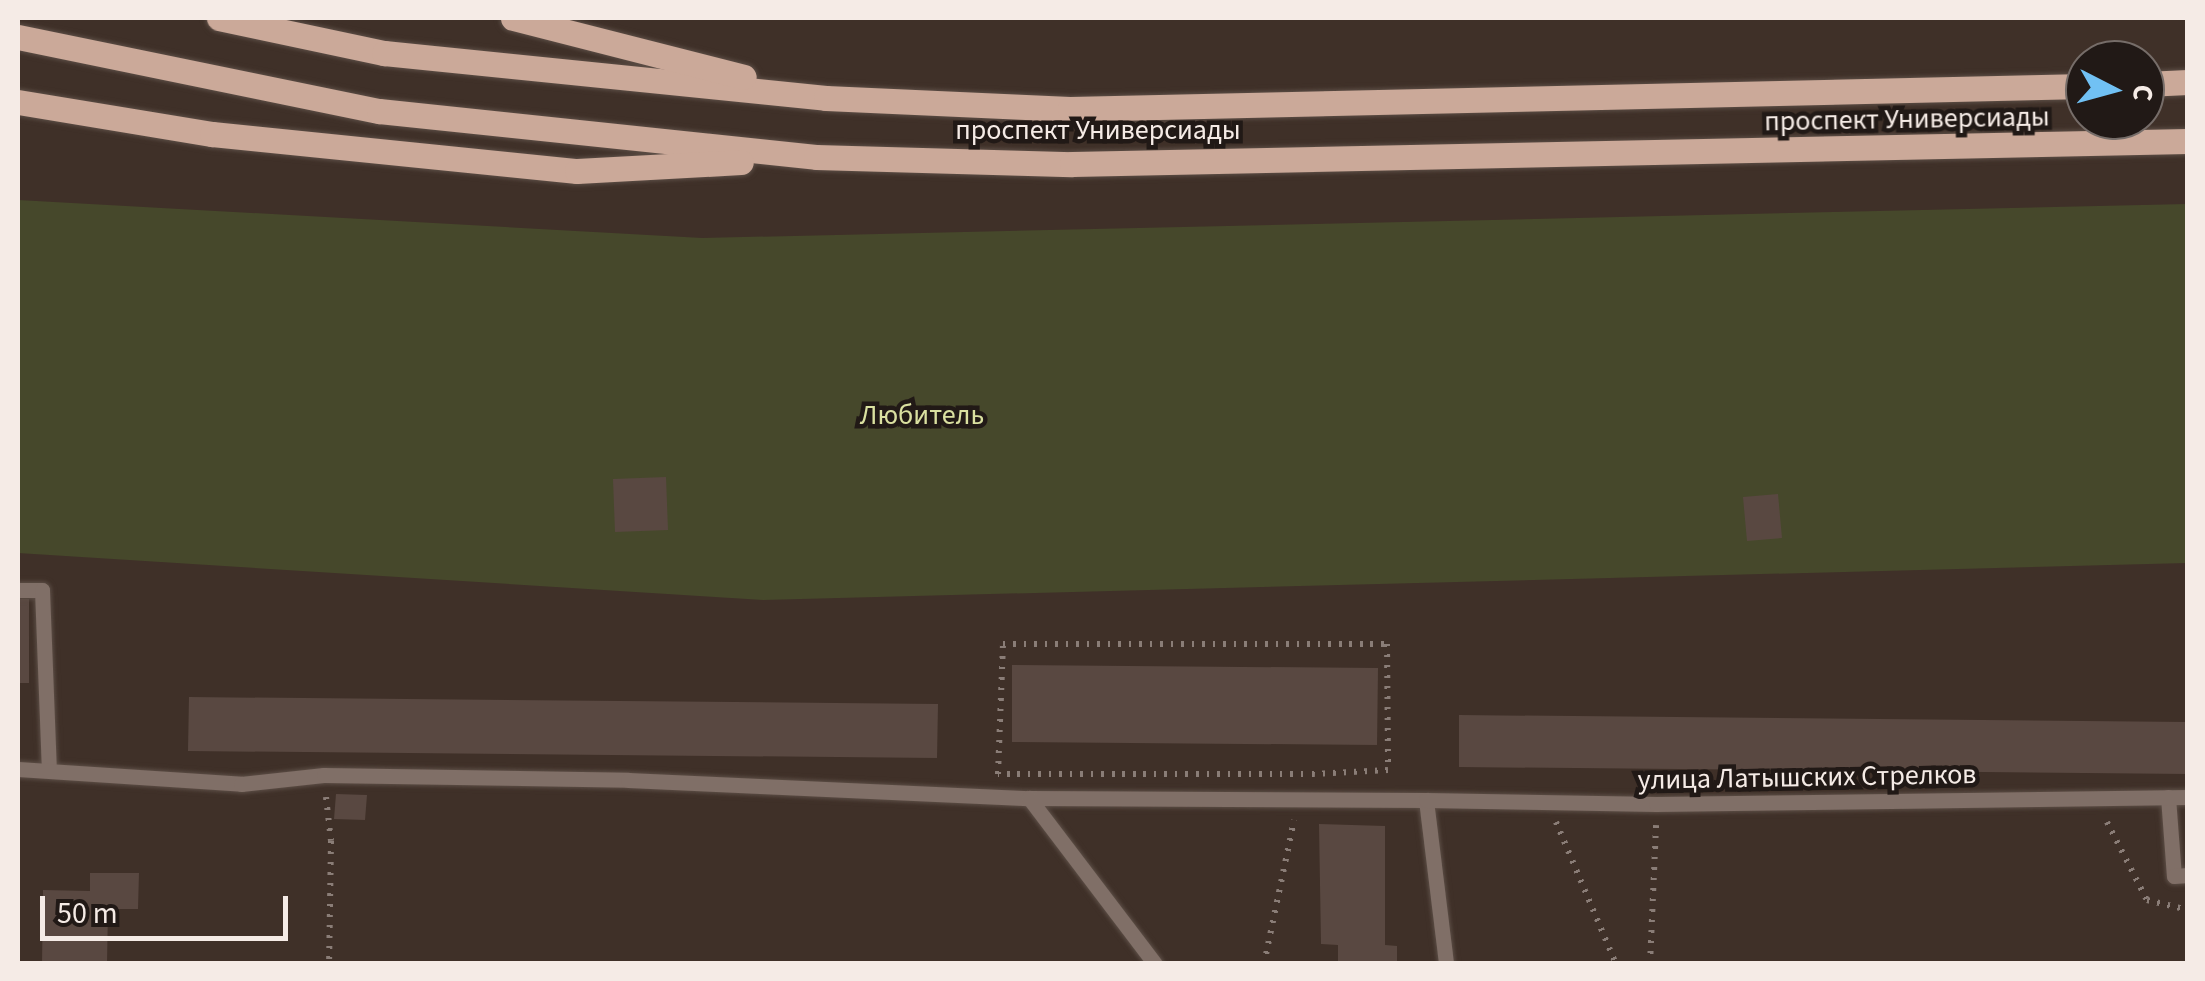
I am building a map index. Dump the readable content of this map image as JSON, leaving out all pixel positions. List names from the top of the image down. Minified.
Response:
{"streets":{"main road":["проспект Универсиады"],"lane":["улица Латышских Стрелков"]},"parks":["Любитель"],"scale_bar":"50 m","north":"right"}
